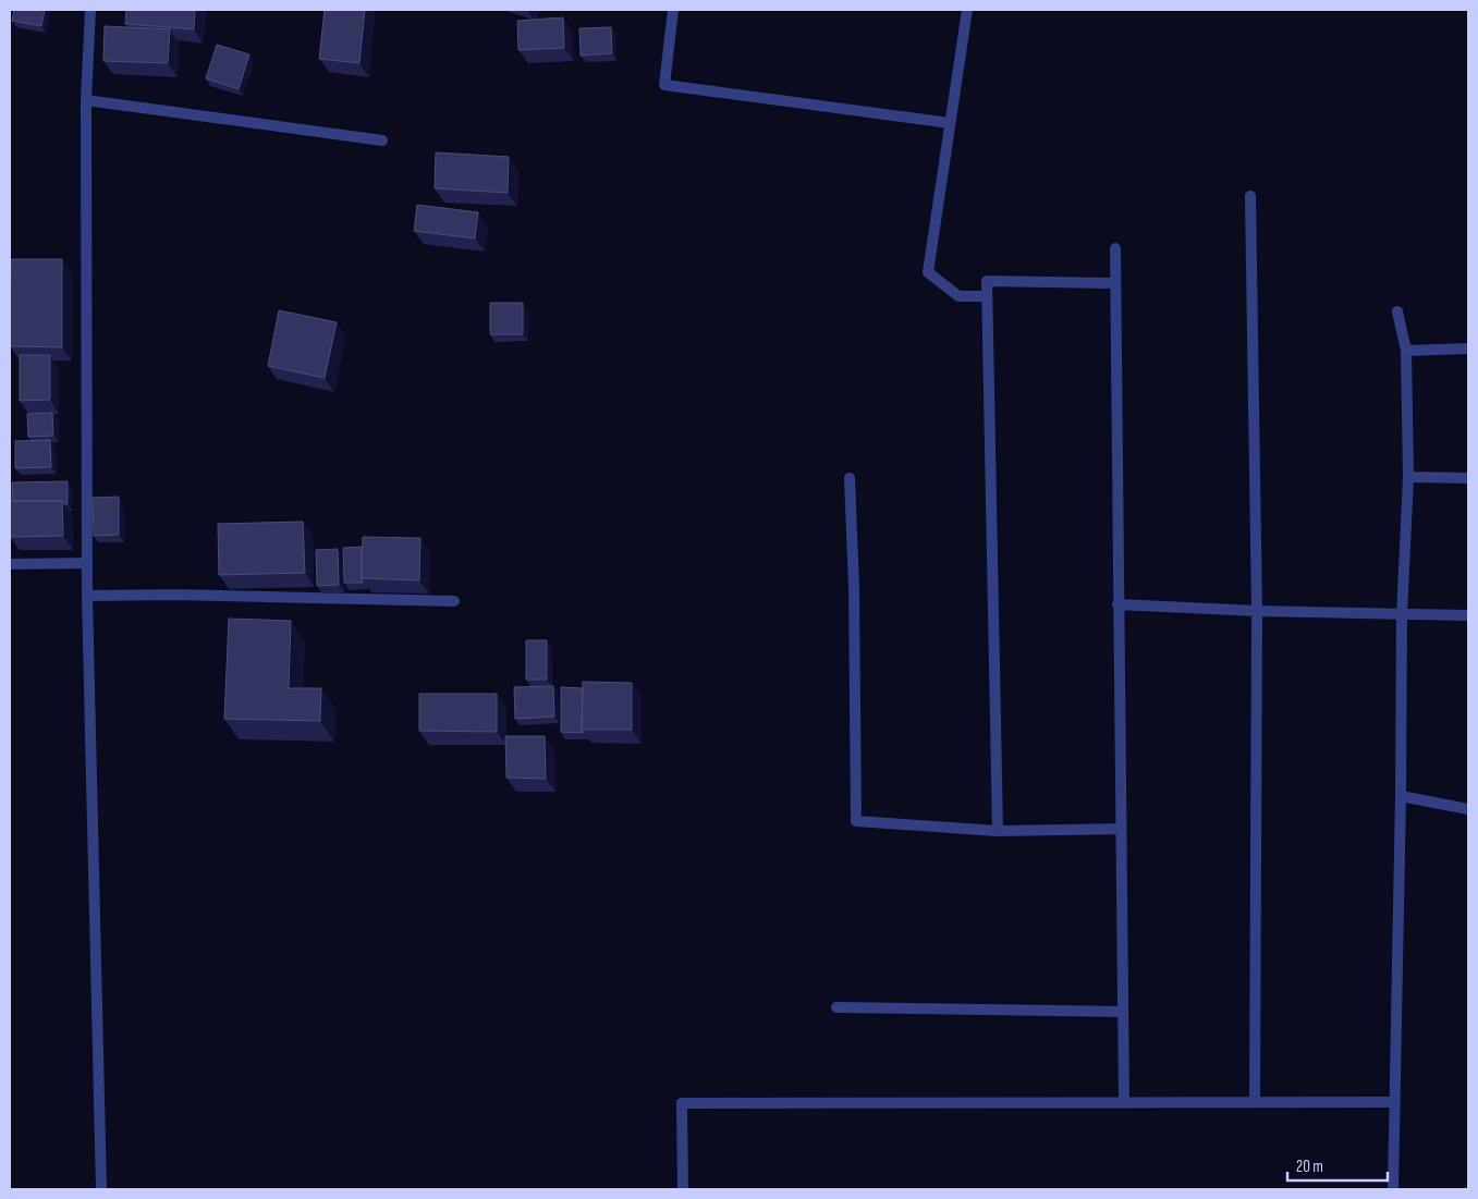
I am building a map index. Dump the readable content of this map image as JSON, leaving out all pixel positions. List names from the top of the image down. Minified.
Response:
{"scale_bar":"20 m"}
